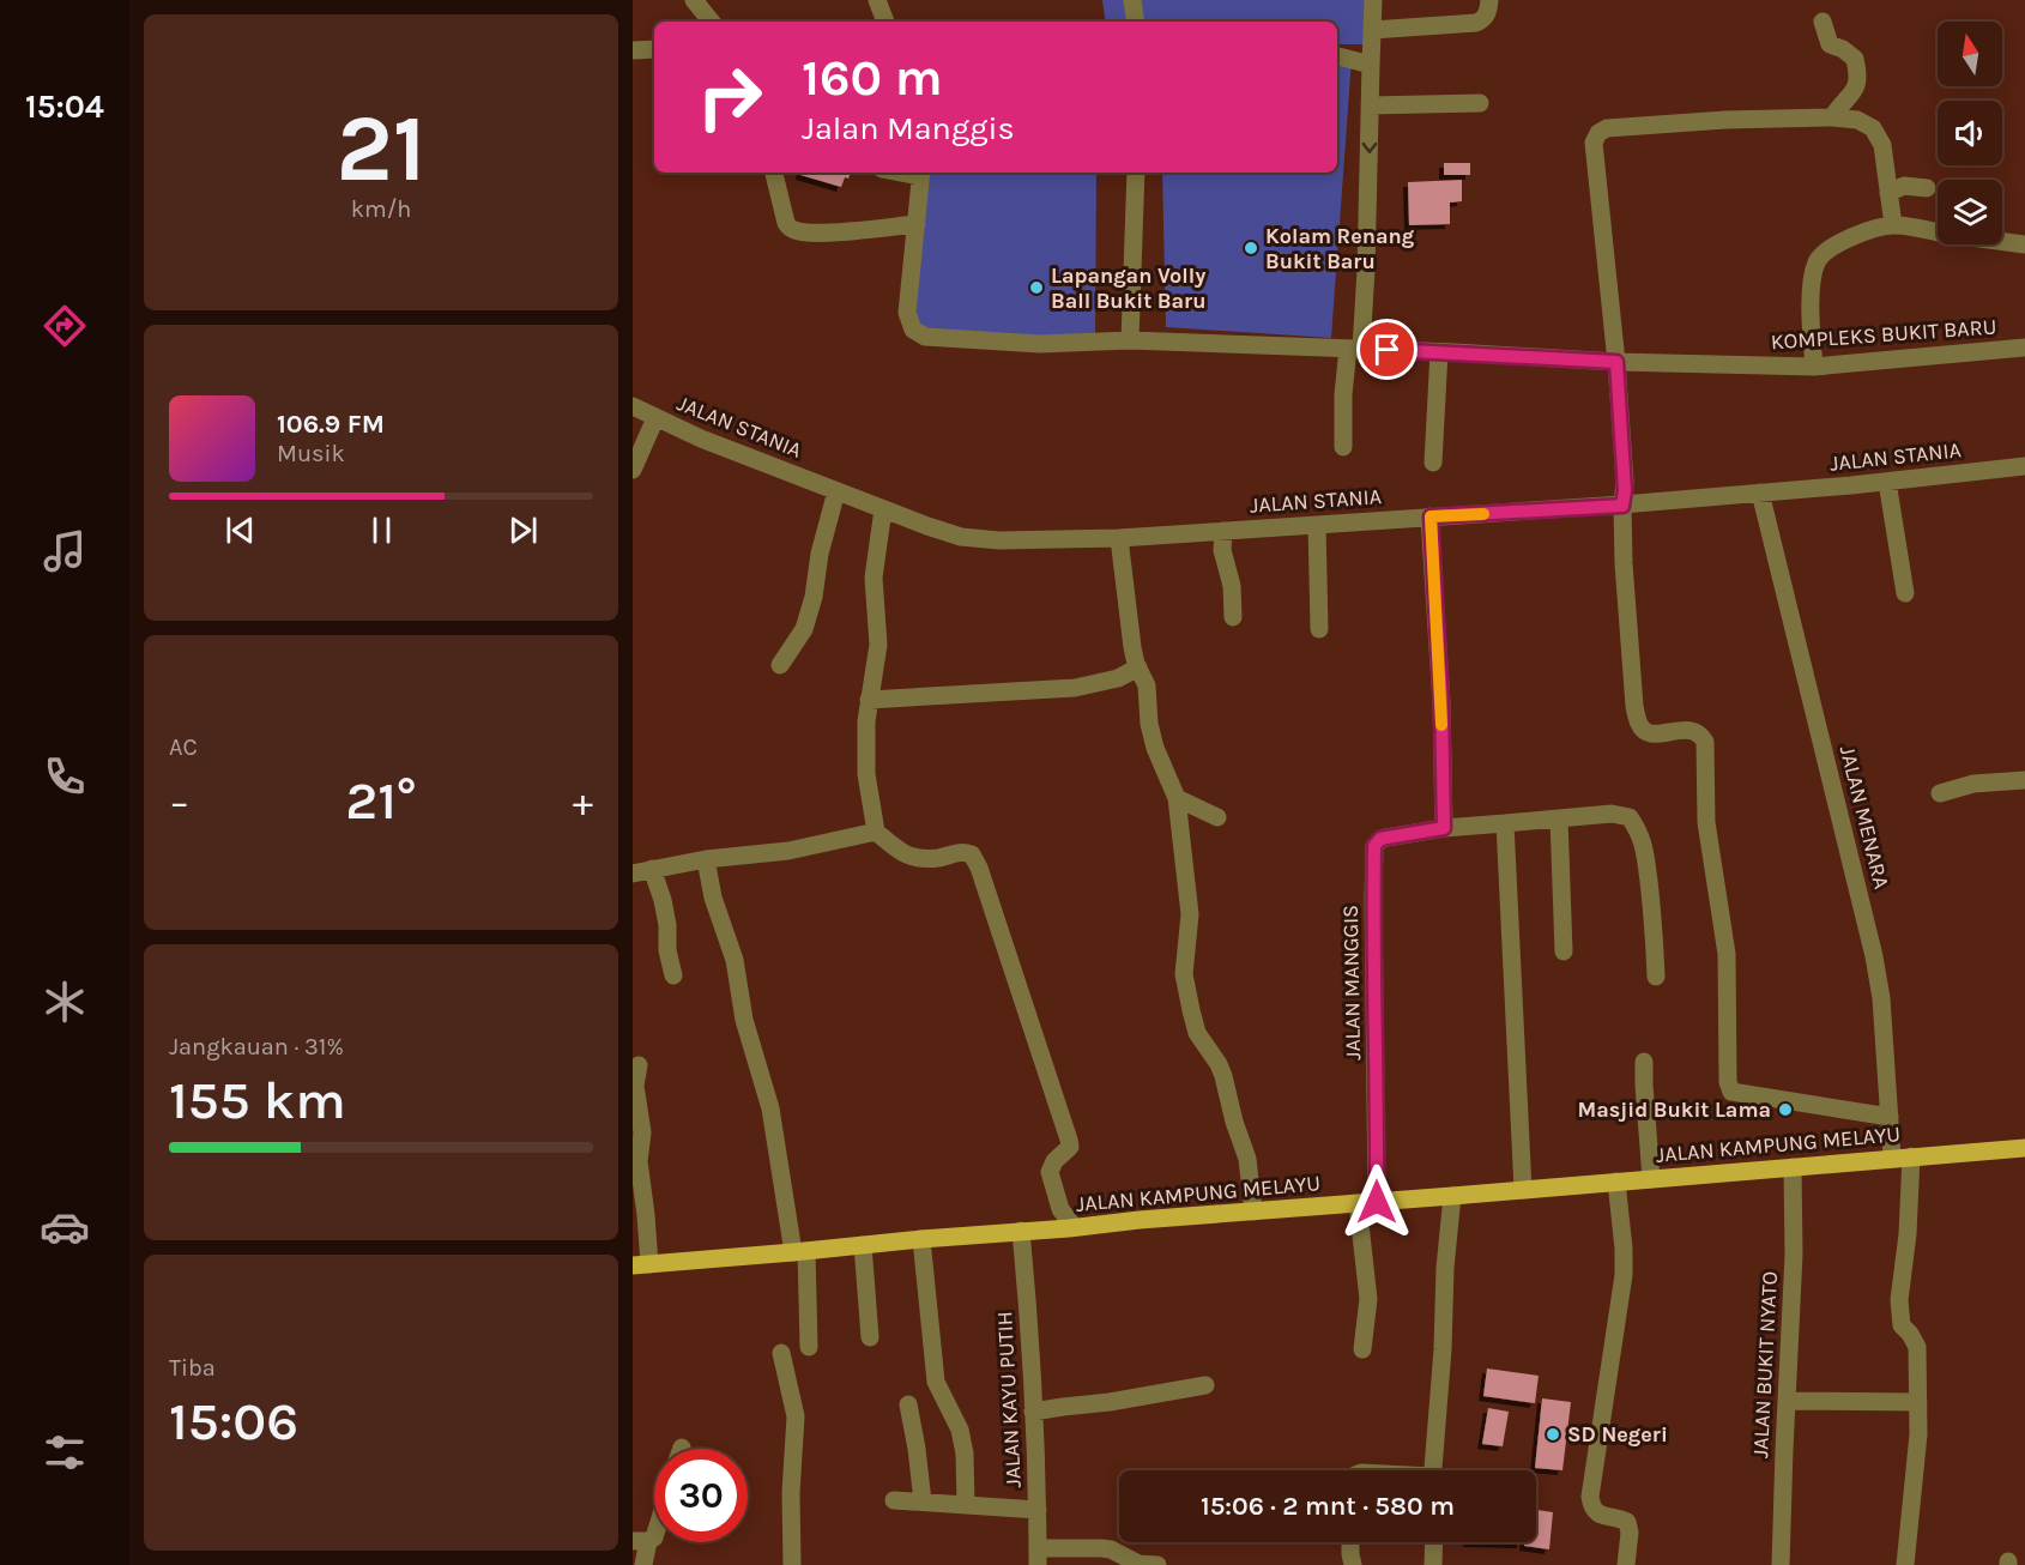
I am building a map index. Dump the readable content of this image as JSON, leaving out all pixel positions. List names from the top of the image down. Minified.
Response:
{"streets":{"main road":["JALAN KAMPUNG MELAYU"],"street":["KOMPLEKS BUKIT BARU","JALAN STANIA","JALAN MENARA","JALAN MANGGIS","JALAN BUKIT NYATO","JALAN KAYU PUTIH"]},"crossings":[["JALAN STANIA","JALAN MENARA"],["JALAN MENARA","JALAN KAMPUNG MELAYU"],["JALAN MANGGIS","JALAN KAMPUNG MELAYU"],["JALAN KAMPUNG MELAYU","JALAN BUKIT NYATO"],["JALAN KAMPUNG MELAYU","JALAN KAYU PUTIH"]],"places":["Kolam Renang Bukit Baru","Lapangan Volly Ball Bukit Baru","Masjid Bukit Lama","SD Negeri"],"north":"top","page":{"tabs":"15:04","tile":[["21","km/h"],"AC",["Jangkauan · 31%","155 km"],["Tiba","15:06"]],"turn":["160 m","Jalan Manggis"],"song":["106.9 FM","Musik"],"heat":["−","21°","+"],"limit":"30","trip":"15:06 · 2 mnt · 580 m"}}
